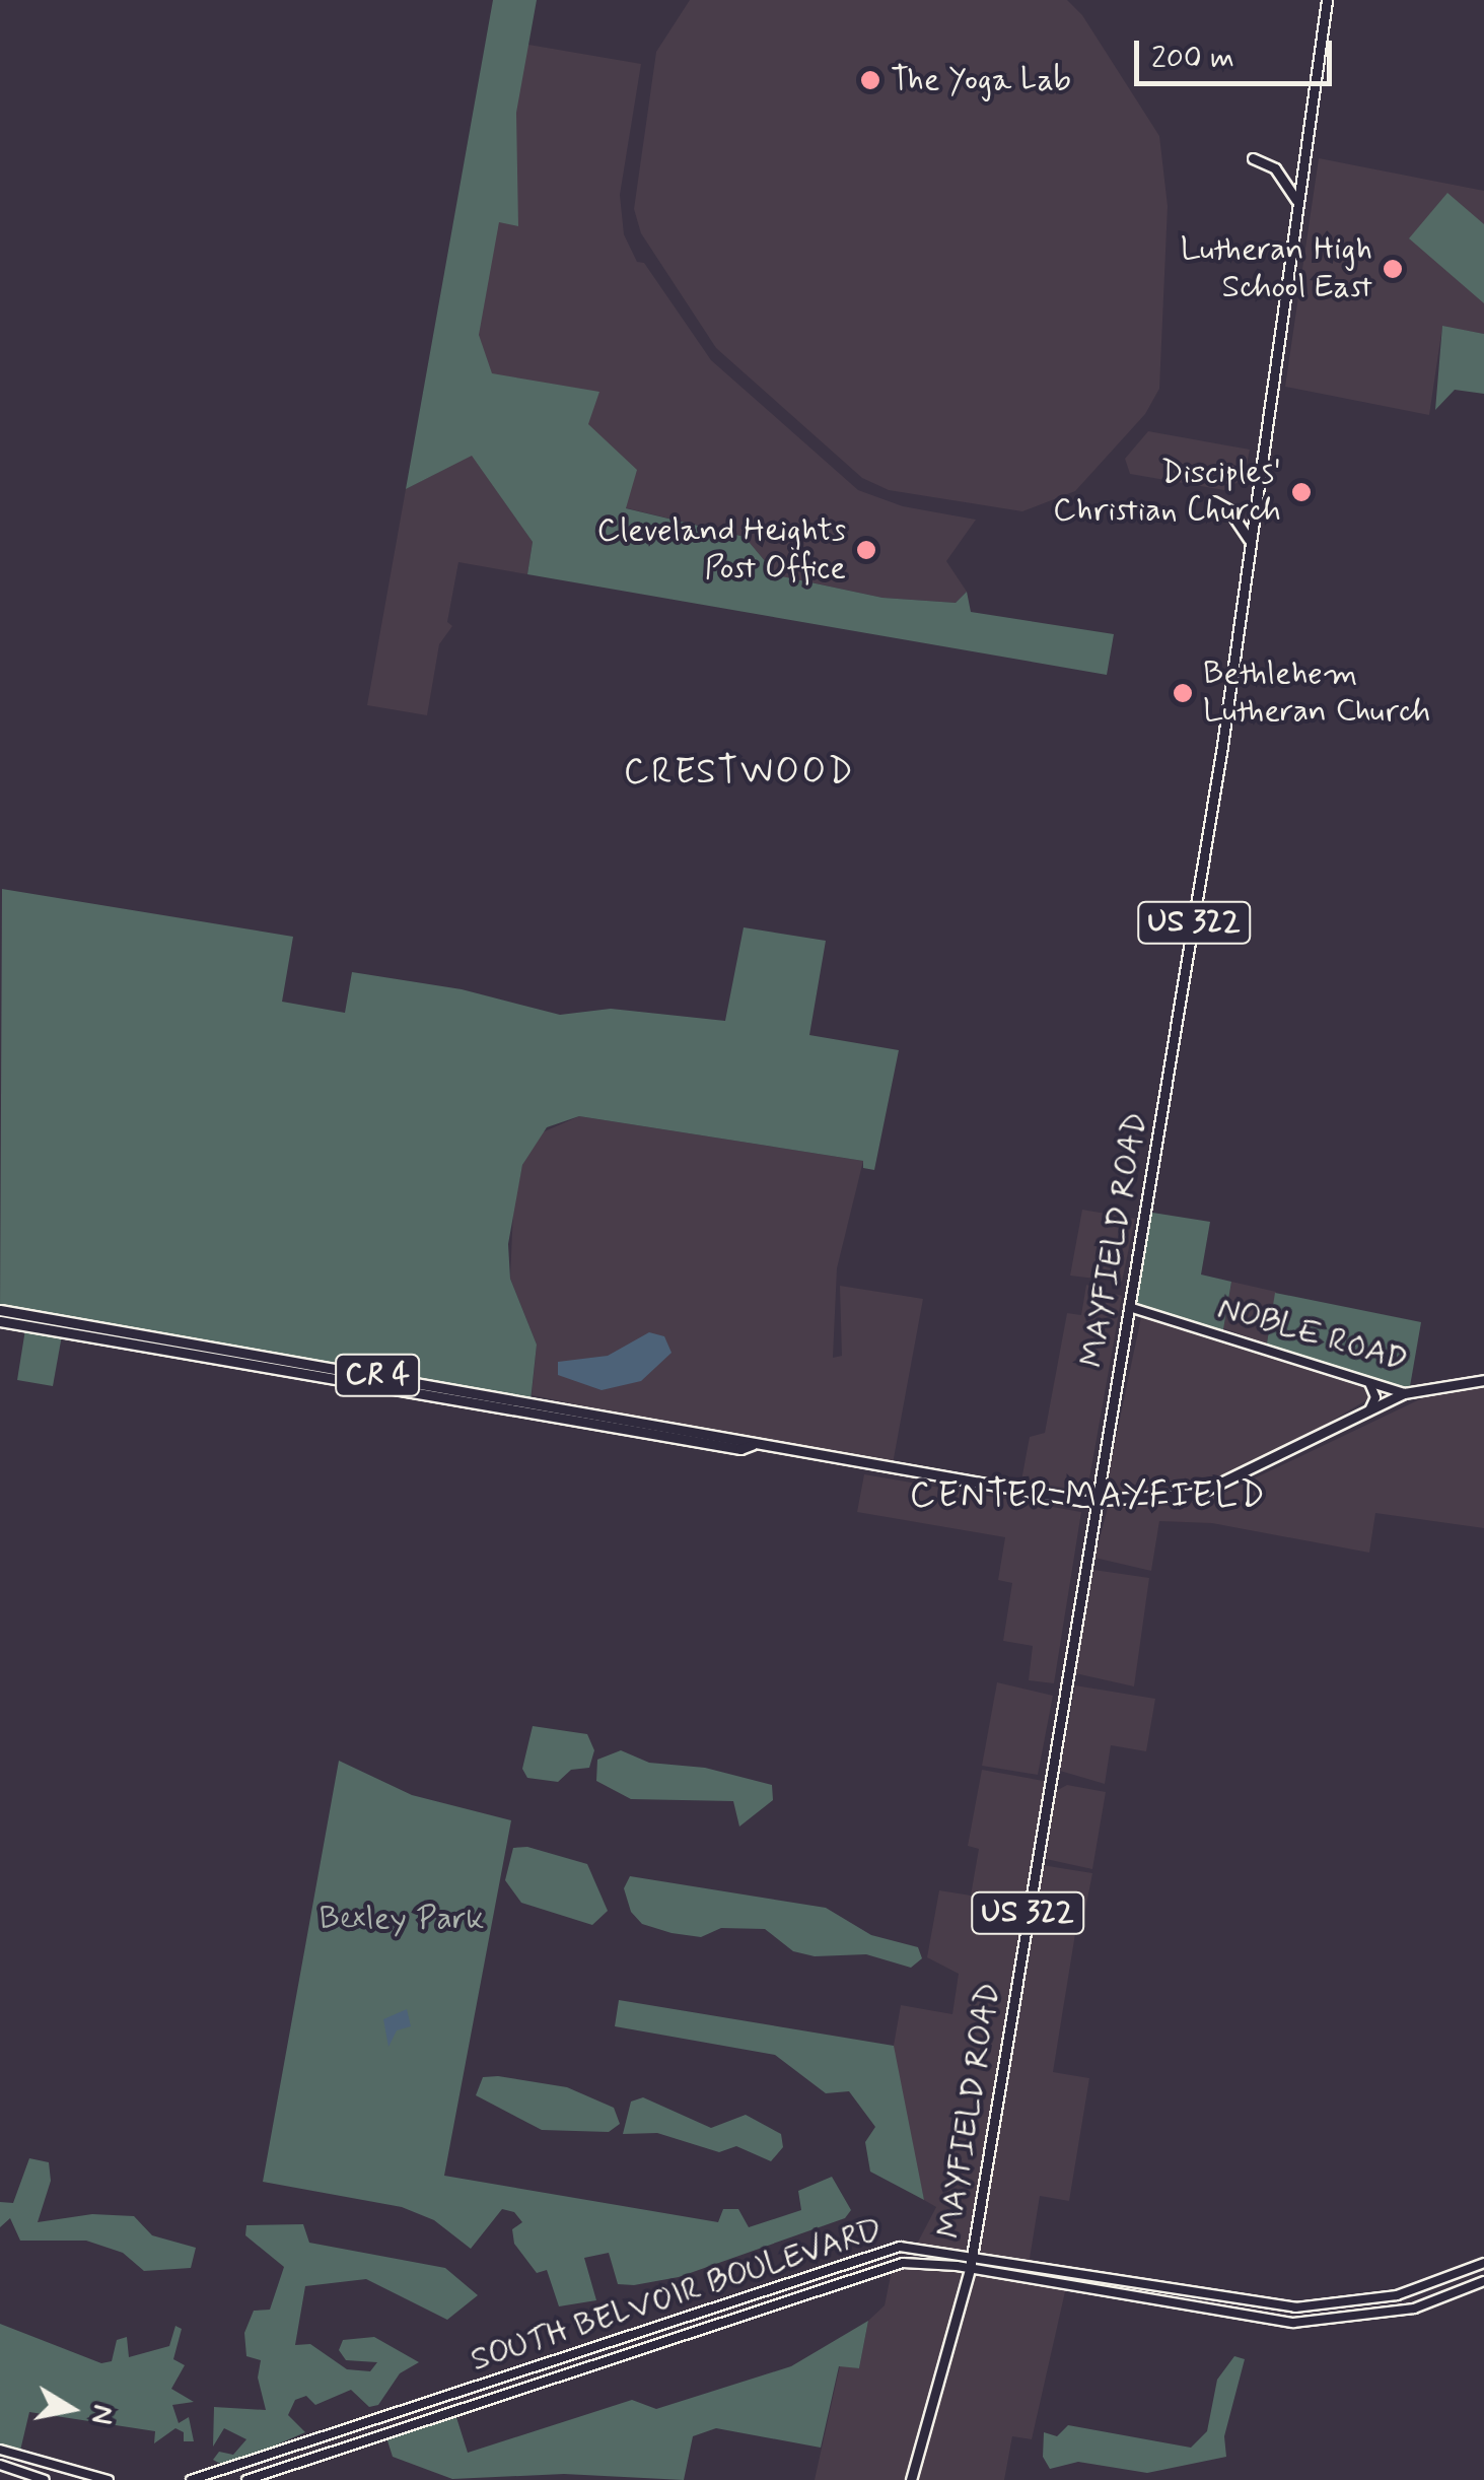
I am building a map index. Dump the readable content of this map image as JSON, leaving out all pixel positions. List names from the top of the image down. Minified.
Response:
{"streets":{"main road":["US 322","MAYFIELD ROAD","NOBLE ROAD","CR 4"],"street":["SOUTH BELVOIR BOULEVARD"]},"crossings":[["MAYFIELD ROAD","NOBLE ROAD"],["MAYFIELD ROAD","CR 4"],["MAYFIELD ROAD","SOUTH BELVOIR BOULEVARD"]],"districts":["CRESTWOOD","CENTER MAYFIELD"],"parks":["Bexley Park"],"places":["The Yoga Lab","Lutheran High School East","Disciples' Christian Church","Cleveland Heights Post Office","Bethlehem Lutheran Church"],"scale_bar":"200 m","north":"right"}
